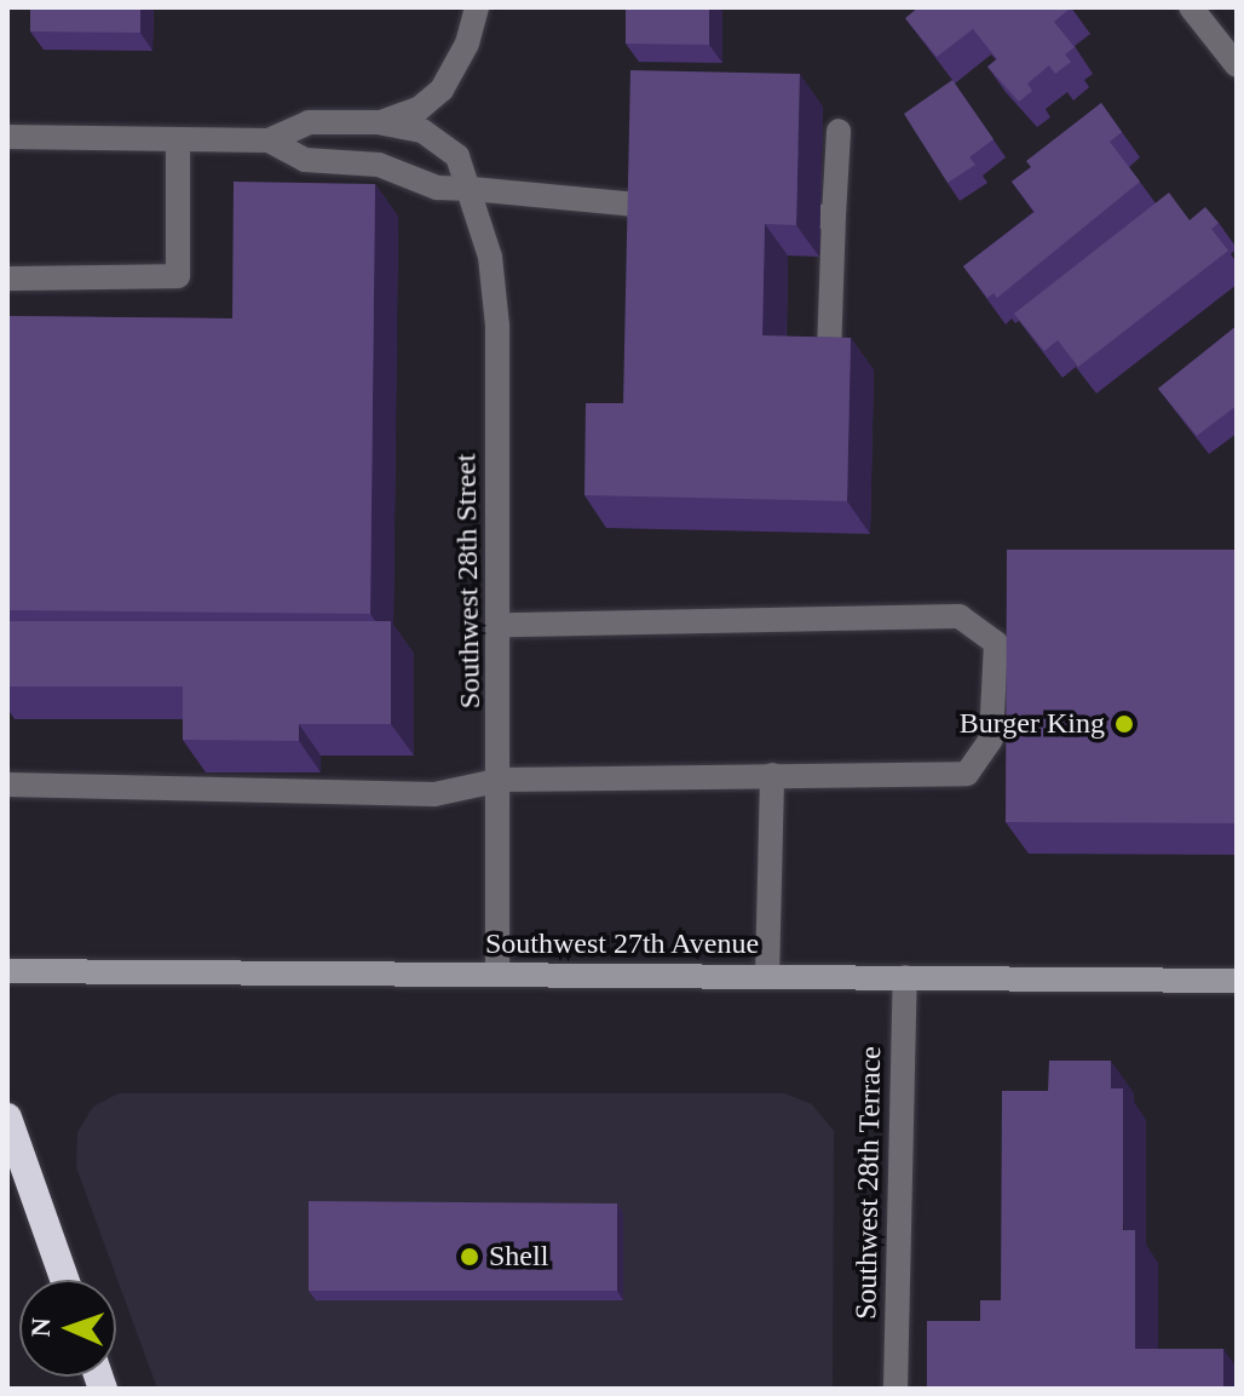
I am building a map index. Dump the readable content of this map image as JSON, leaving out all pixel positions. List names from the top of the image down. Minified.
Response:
{"streets":{"main road":["Southwest 27th Avenue"],"street":["Southwest 28th Street","Southwest 28th Terrace"]},"crossings":[["Southwest 28th Street","Southwest 27th Avenue"],["Southwest 27th Avenue","Southwest 28th Terrace"]],"places":["Burger King","Shell"],"north":"left"}
